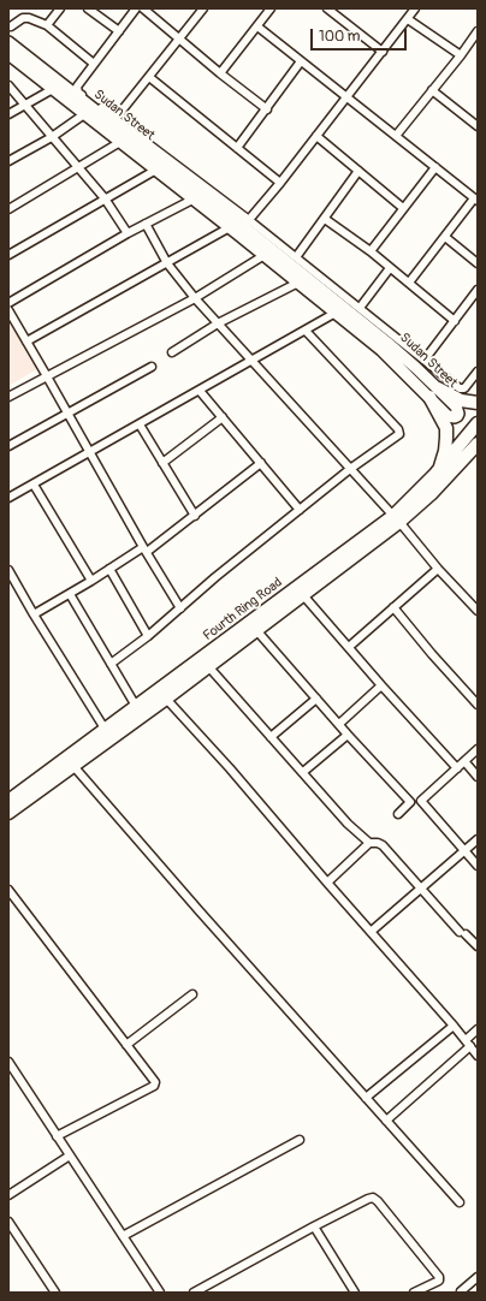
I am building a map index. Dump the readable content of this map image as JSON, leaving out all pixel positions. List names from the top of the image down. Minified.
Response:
{"streets":{"main road":["Sudan Street","Fourth Ring Road"]},"scale_bar":"100 m"}
